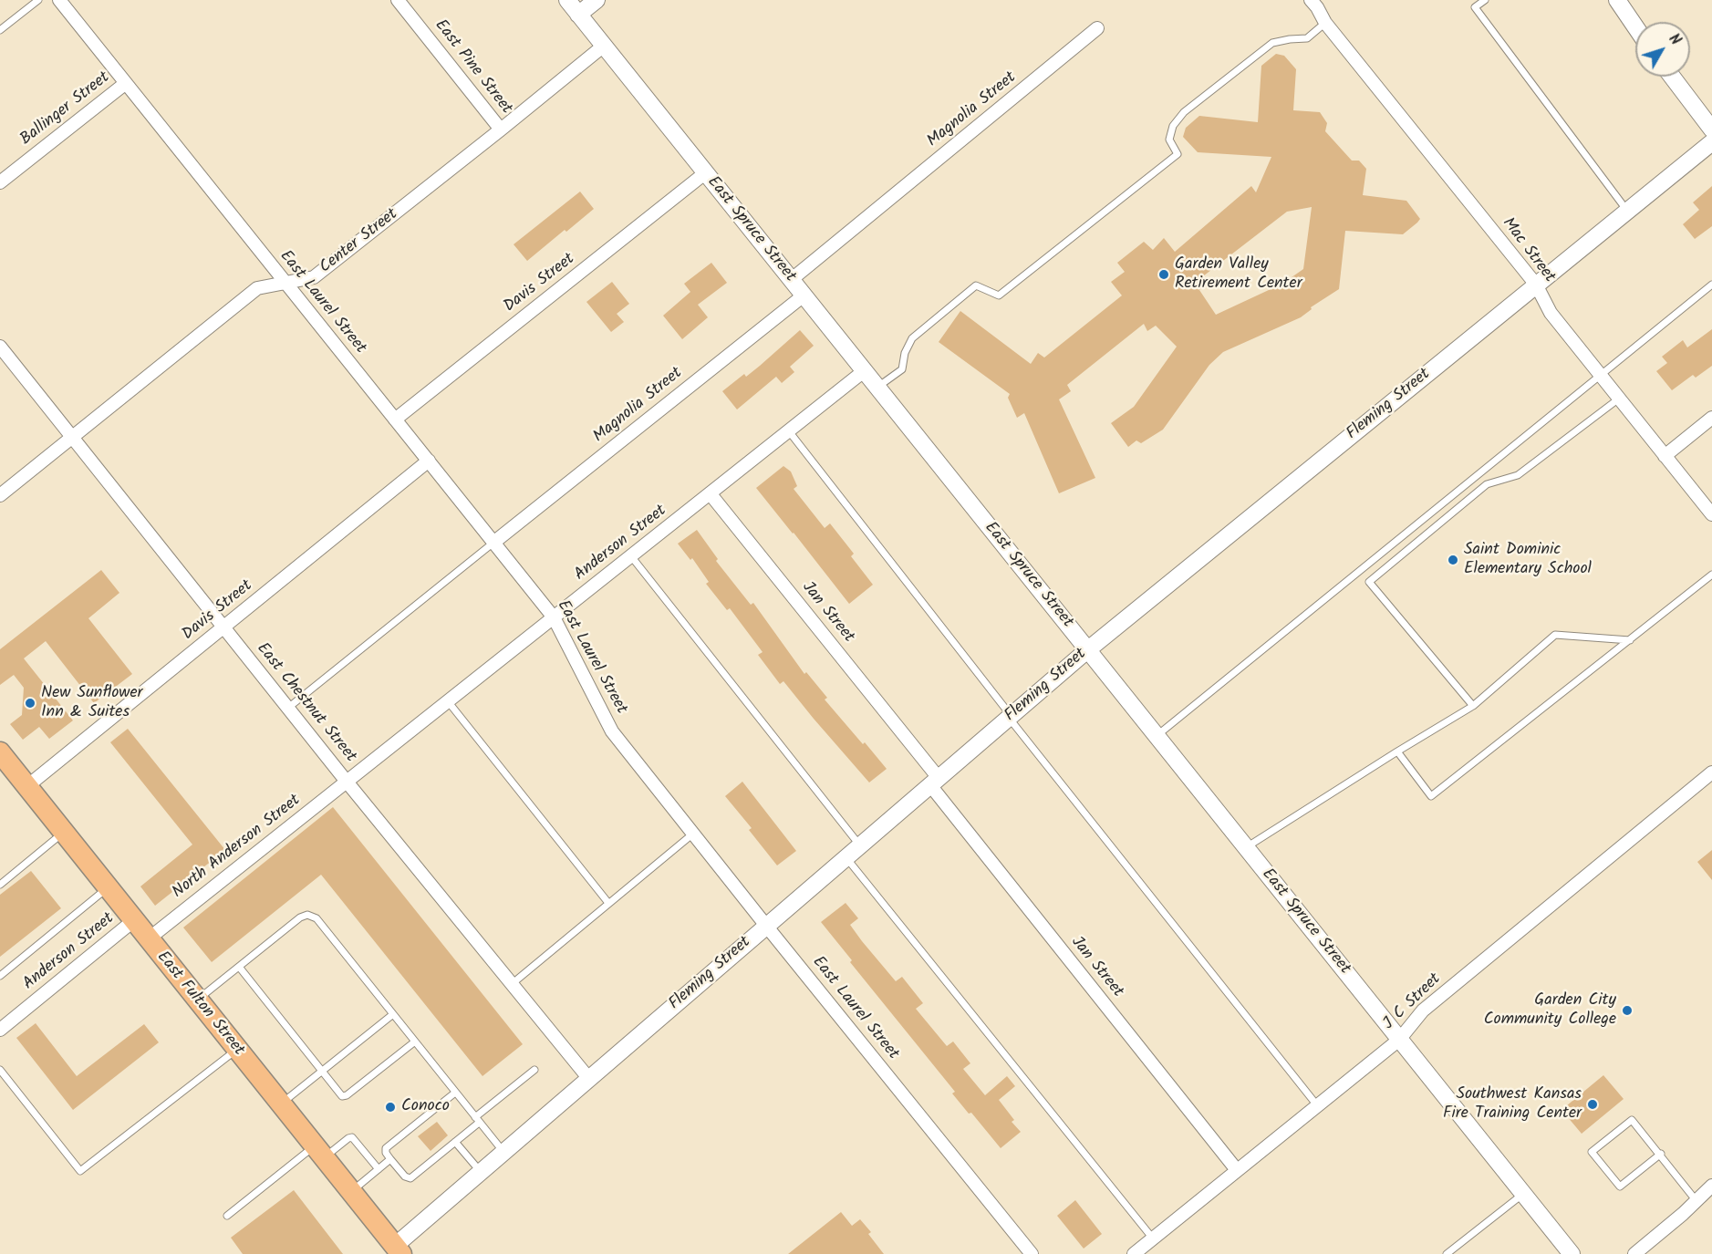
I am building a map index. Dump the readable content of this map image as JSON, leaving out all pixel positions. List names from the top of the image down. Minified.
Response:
{"streets":{"main road":["East Fulton Street"],"street":["East Pine Street","Ballinger Street","Magnolia Street","East Spruce Street","Center Street","Mac Street","Davis Street","East Laurel Street","Fleming Street","Anderson Street","Jan Street","East Chestnut Street","North Anderson Street","J C Street"]},"crossings":[["East Pine Street","Center Street"],["Ballinger Street","East Laurel Street"],["Magnolia Street","East Spruce Street"],["Magnolia Street","East Laurel Street"],["East Spruce Street","Center Street"],["East Spruce Street","Davis Street"],["East Spruce Street","Fleming Street"],["East Spruce Street","Anderson Street"],["East Spruce Street","J C Street"],["Center Street","East Laurel Street"],["Center Street","East Chestnut Street"],["Mac Street","Fleming Street"],["Davis Street","East Laurel Street"],["Davis Street","East Chestnut Street"],["Davis Street","East Fulton Street"],["East Laurel Street","Fleming Street"],["East Laurel Street","Anderson Street"],["Fleming Street","Jan Street"],["Fleming Street","East Chestnut Street"],["Fleming Street","East Fulton Street"],["Anderson Street","Jan Street"],["Anderson Street","East Chestnut Street"],["Anderson Street","North Anderson Street"],["Anderson Street","East Fulton Street"],["Jan Street","J C Street"],["East Chestnut Street","North Anderson Street"],["North Anderson Street","East Fulton Street"]],"places":["Garden Valley Retirement Center","Saint Dominic Elementary School","New Sunflower Inn & Suites","Garden City Community College","Southwest Kansas Fire Training Center","Conoco"],"north":"top right"}
